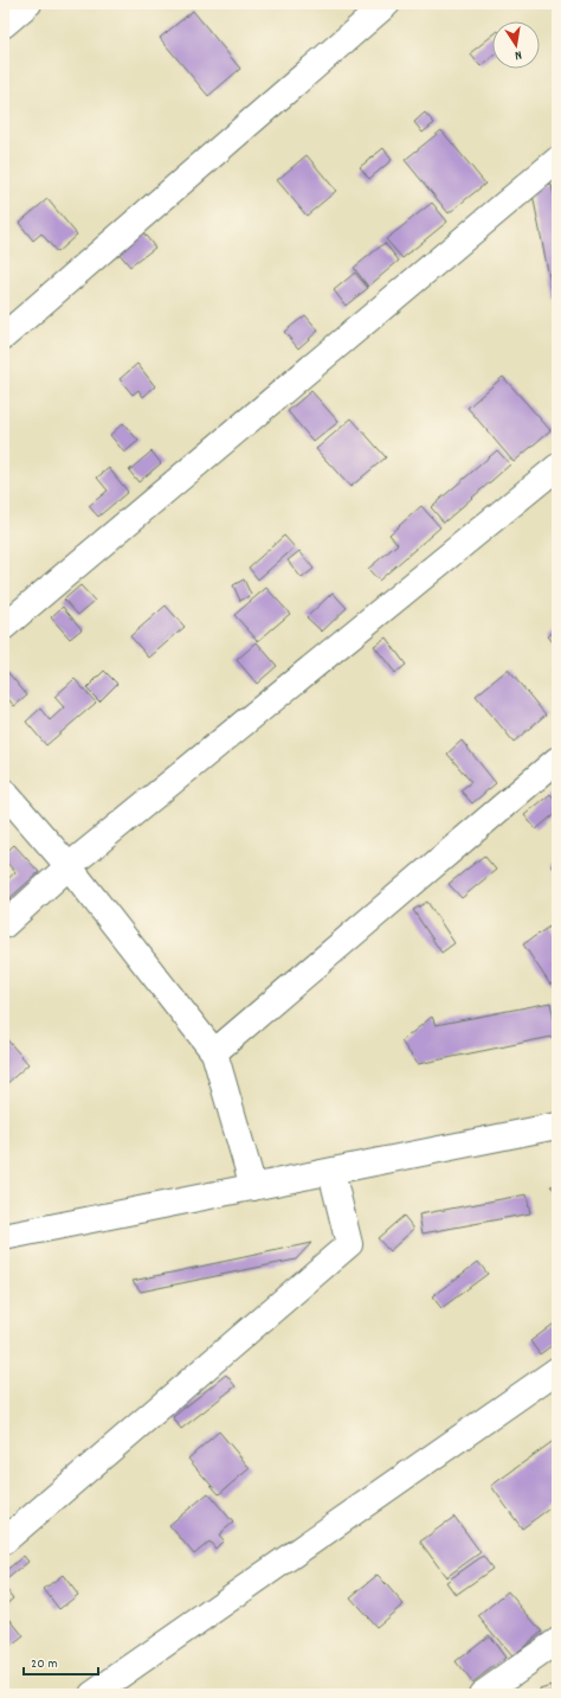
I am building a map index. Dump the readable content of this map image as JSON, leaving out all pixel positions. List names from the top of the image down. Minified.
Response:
{"scale_bar":"20 m","north":"bottom"}
